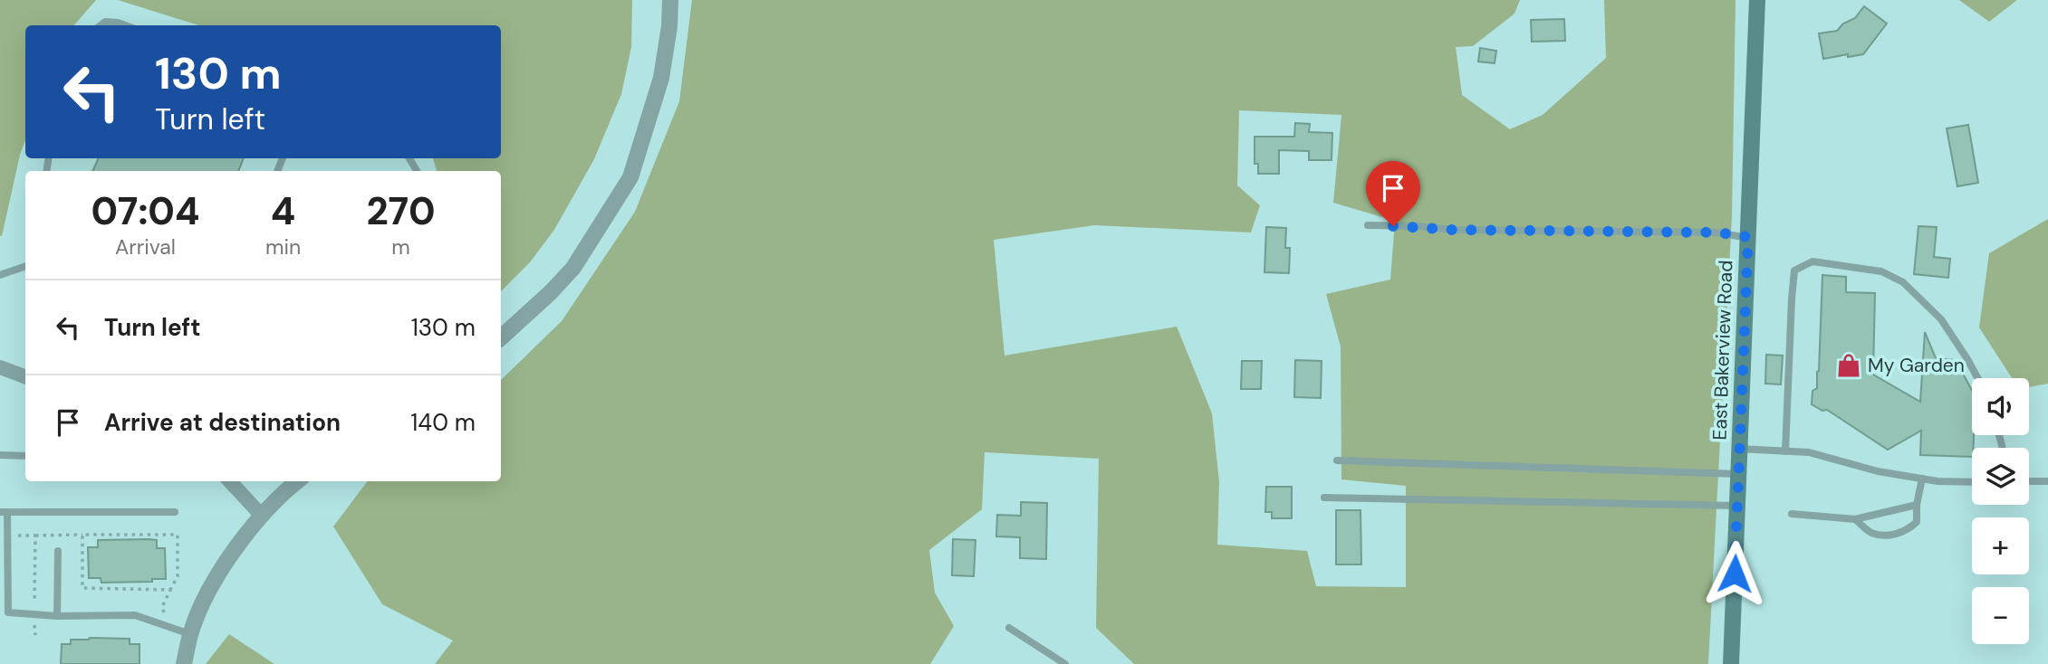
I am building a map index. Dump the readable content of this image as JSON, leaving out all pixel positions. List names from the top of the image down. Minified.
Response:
{"streets":{"main road":["East Bakerview Road"]},"places":{"shop":["My Garden"]},"page":{"turn":["130 m","Turn left"],"eta":["07:04","Arrival","4","min","270","m"],"list":[{"name":"Turn left","value":"130 m"},{"name":"Arrive at destination","value":"140 m"}],"map_buttons":["+","−"]}}
